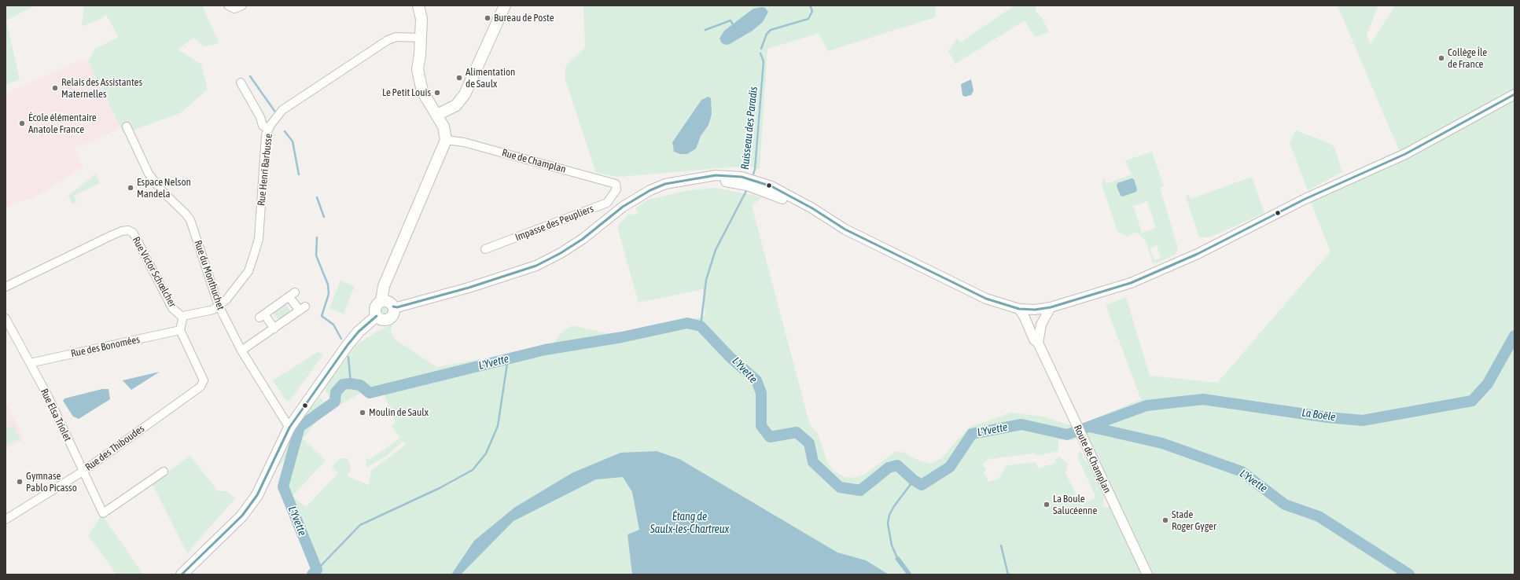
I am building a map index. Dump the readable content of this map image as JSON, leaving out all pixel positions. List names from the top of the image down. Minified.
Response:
{"streets":{"street":["Rue de Champlan","Rue Henri Barbusse","Impasse des Peupliers","Rue Victor Schœlcher","Rue du Monthuchet","Rue des Bonomées","Rue Elsa Triolet","Rue des Thiboudes","Route de Champlan"]},"crossings":[["Rue de Champlan","Impasse des Peupliers"],["Rue Henri Barbusse","Rue Victor Schœlcher"],["Rue Henri Barbusse","Rue du Monthuchet"],["Rue Victor Schœlcher","Rue du Monthuchet"],["Rue des Bonomées","Rue Elsa Triolet"],["Rue des Bonomées","Rue des Thiboudes"],["Rue Elsa Triolet","Rue des Thiboudes"]],"water":["Ruisseau des Paradis","L'Yvette","La Boële","Étang de Saulx-les-Chartreux"],"places":["Bureau de Poste","Collège Île de France","Alimentation de Saulx","Relais des Assistantes Maternelles","Le Petit Louis","École élémentaire Anatole France","Espace Nelson Mandela","Moulin de Saulx","Gymnase Pablo Picasso","La Boule Salucéenne","Stade Roger Gyger"]}
